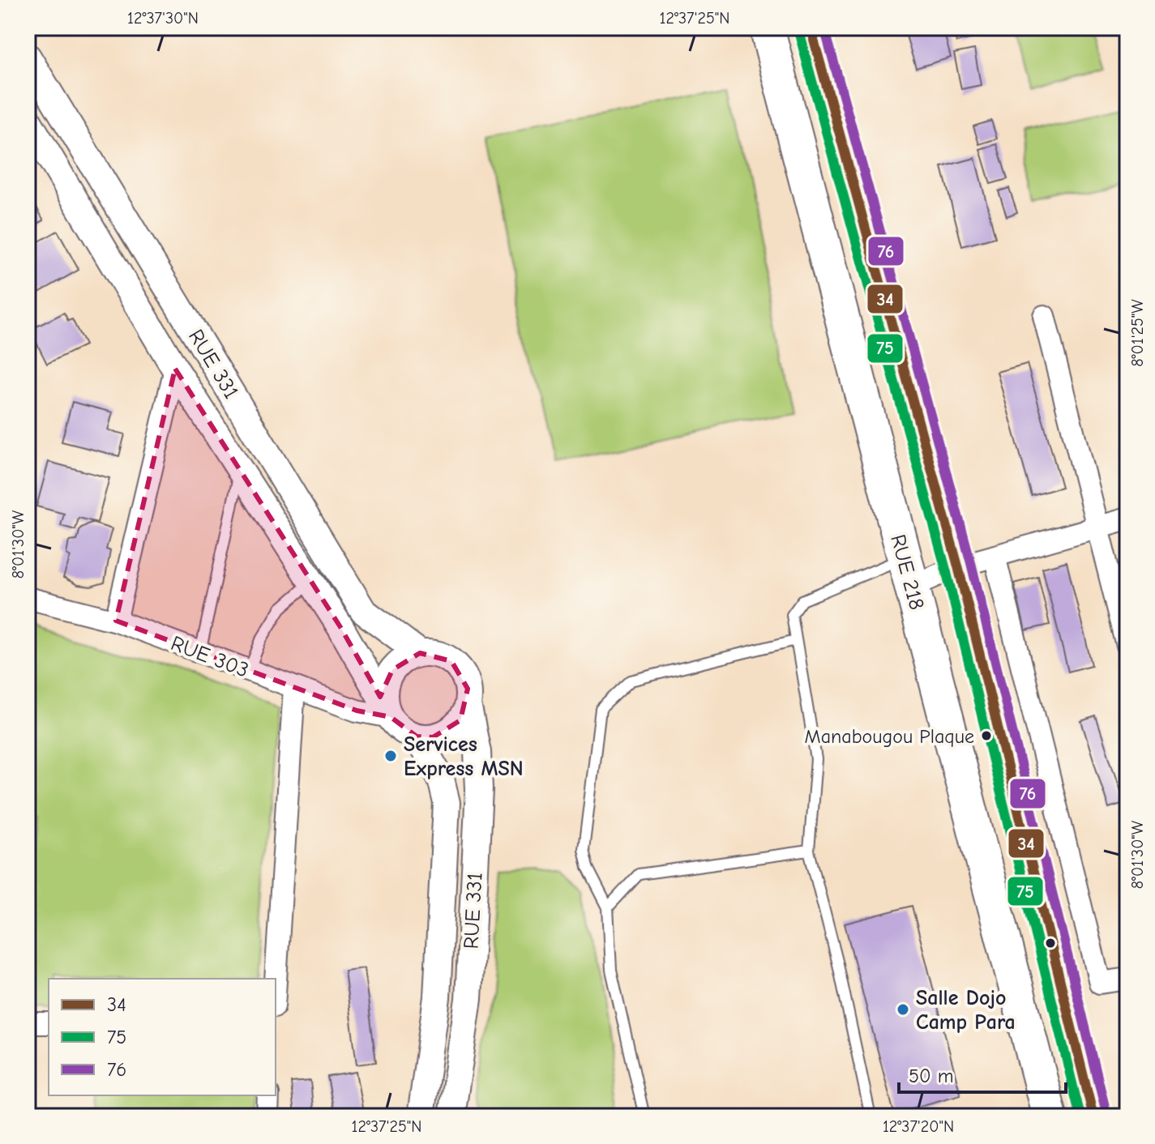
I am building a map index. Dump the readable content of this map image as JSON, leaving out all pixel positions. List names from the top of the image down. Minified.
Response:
{"streets":{"highway":["RUE 218"],"street":["RUE 331","RUE 303"]},"crossings":[["RUE 331","RUE 303"]],"places":["Manabougou Plaque","Services Express MSN","Salle Dojo Camp Para"],"lines":["transit line 34","transit line 76","transit line 75"],"legend":["34","75","76"],"scale_bar":"50 m","coordinates":["12°37'30\"N","12°37'25\"N","8°01'25\"W","8°01'30\"W","12°37'20\"N"]}
